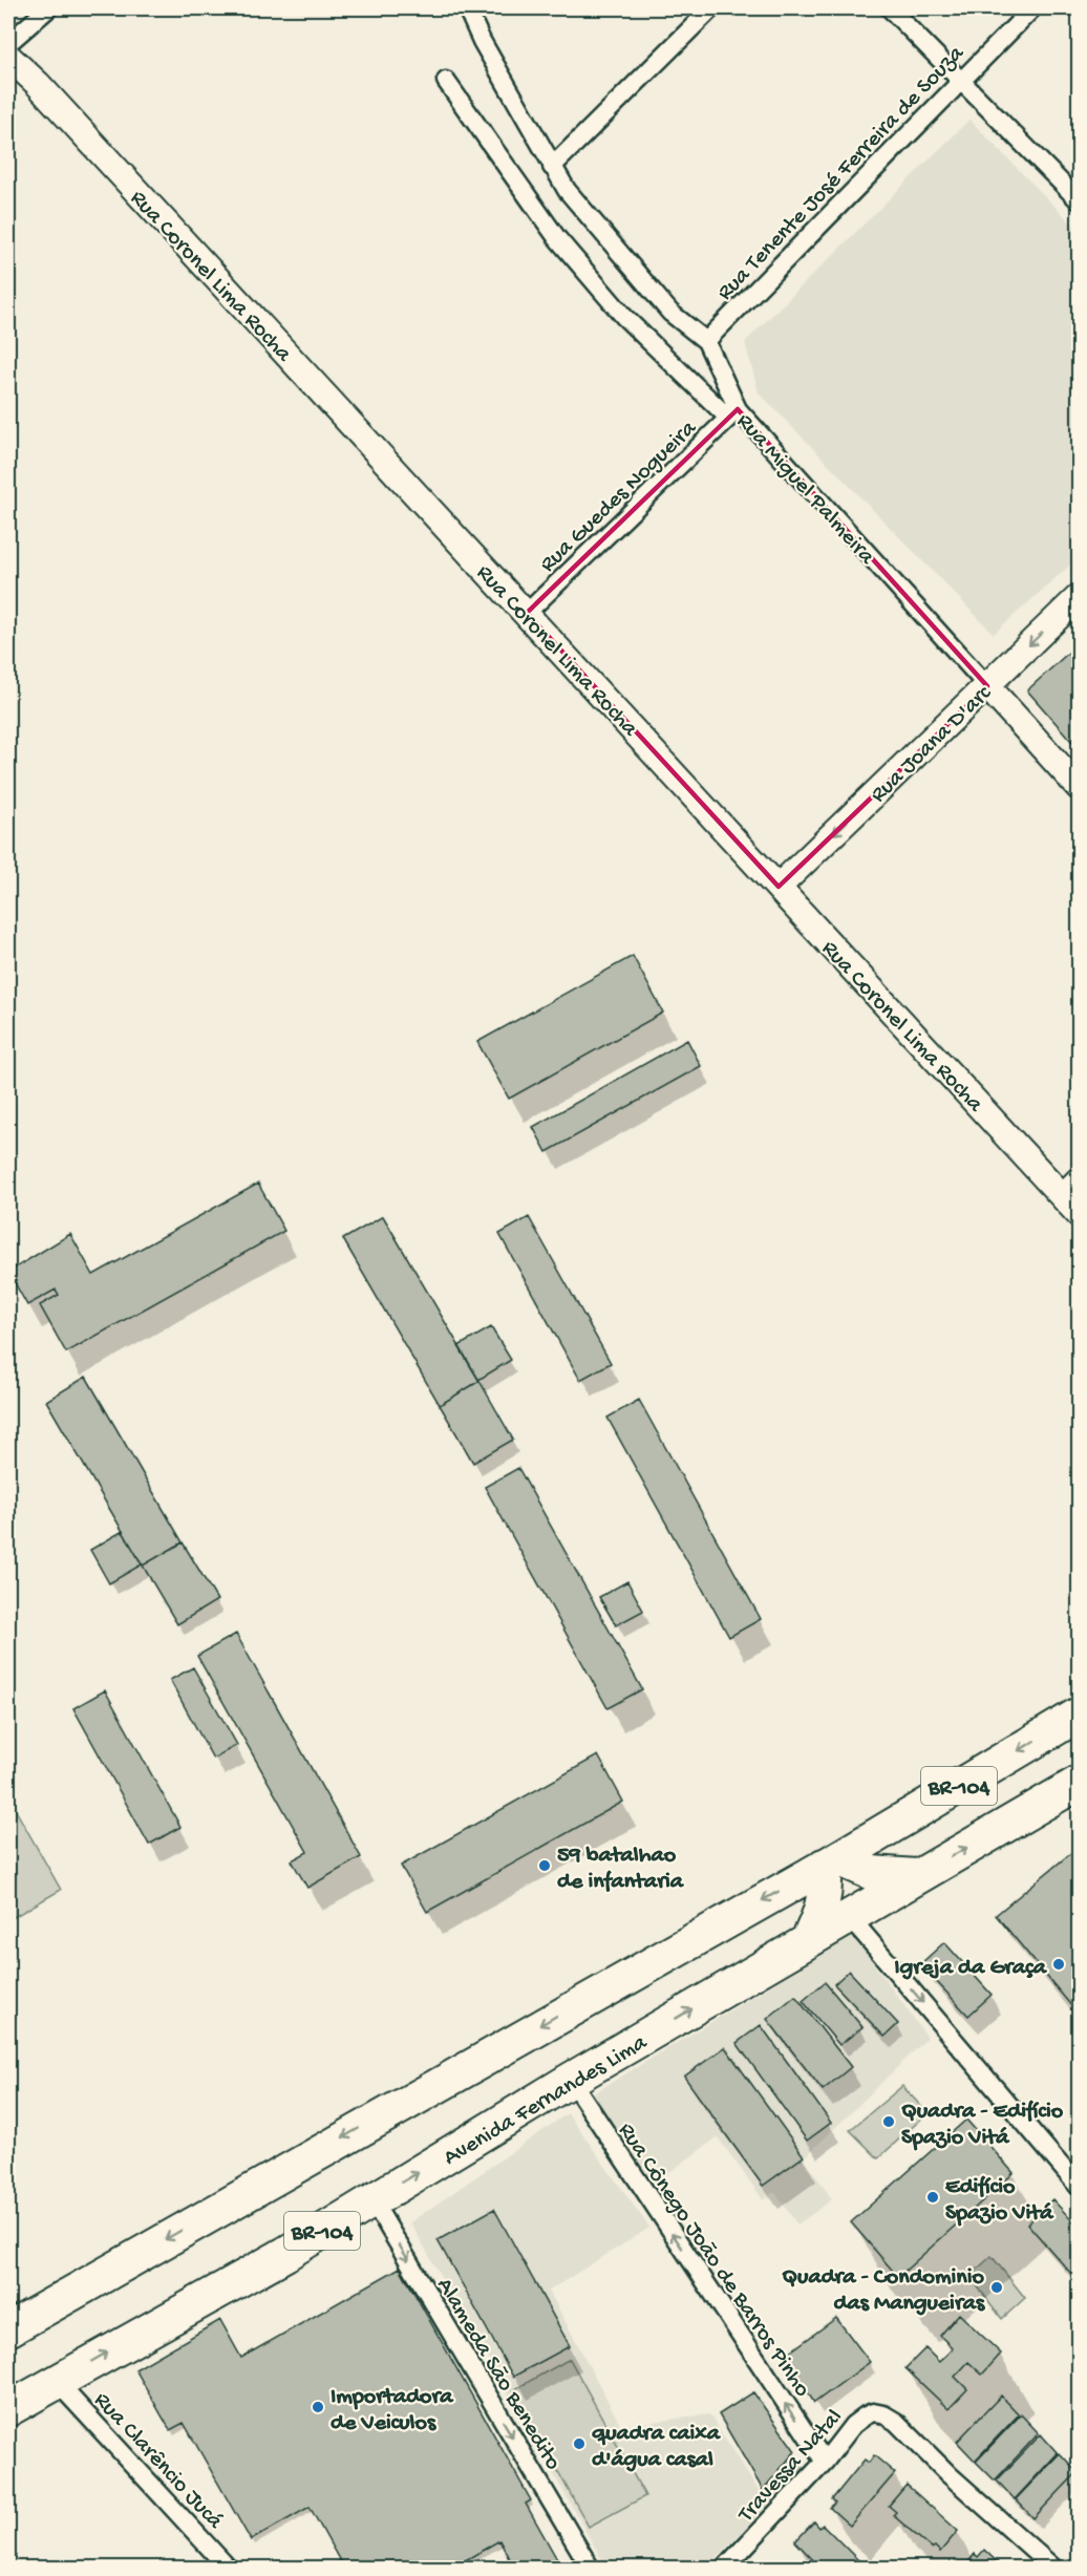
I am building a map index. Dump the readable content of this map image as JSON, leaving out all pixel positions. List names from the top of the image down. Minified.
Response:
{"streets":{"highway":["BR-104","Avenida Fernandes Lima"],"street":["Rua Tenente José Ferreira de Souza","Rua Coronel Lima Rocha","Rua Miguel Palmeira","Rua Guedes Nogueira","Rua Joana D'arc","Rua Cônego João de Barros Pinho","Alameda São Benedito","Rua Clarêncio Jucá","Travessa Natal"]},"crossings":[["Rua Tenente José Ferreira de Souza","Rua Miguel Palmeira"],["Rua Coronel Lima Rocha","Rua Guedes Nogueira"],["Rua Coronel Lima Rocha","Rua Joana D'arc"],["Rua Miguel Palmeira","Rua Guedes Nogueira"],["Rua Miguel Palmeira","Rua Joana D'arc"],["Avenida Fernandes Lima","Rua Cônego João de Barros Pinho"],["Avenida Fernandes Lima","Alameda São Benedito"],["Avenida Fernandes Lima","Rua Clarêncio Jucá"],["Rua Cônego João de Barros Pinho","Travessa Natal"]],"one_way":["Rua Joana D'arc","Rua Cônego João de Barros Pinho","Alameda São Benedito"],"places":["59 batalhao de infantaria","Igreja da Graça","Quadra - Edifício Spazio Vitá","Edifício Spazio Vitá","Quadra - Condominio das Mangueiras","Importadora de Veiculos","quadra caixa d'água casal"]}
